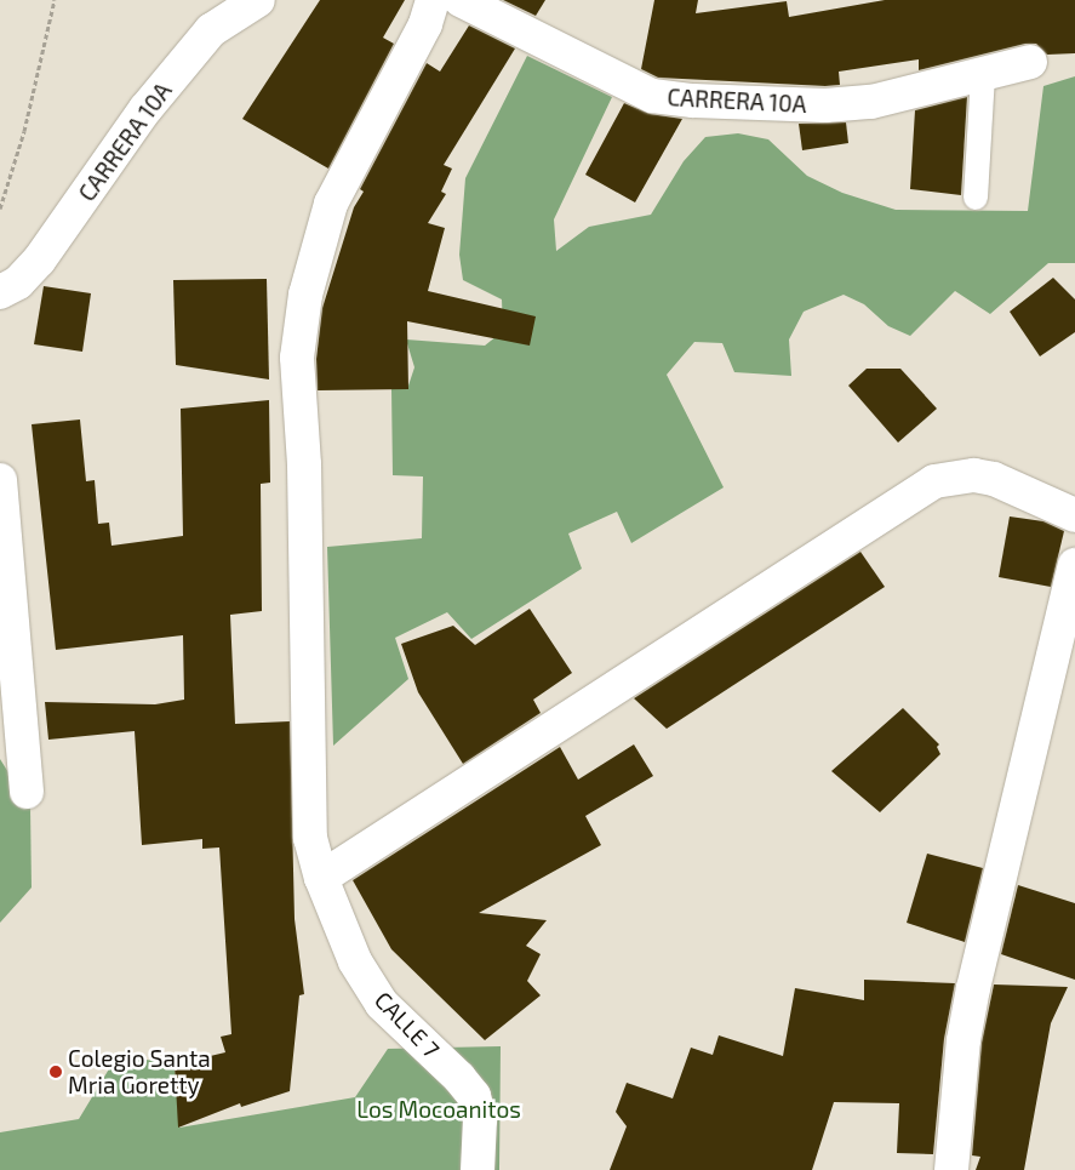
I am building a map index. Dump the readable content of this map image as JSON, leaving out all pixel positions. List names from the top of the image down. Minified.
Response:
{"streets":{"street":["CARRERA 10A","CALLE 7"]},"parks":["Los Mocoanitos"],"places":["Colegio Santa Mria Goretty"]}
